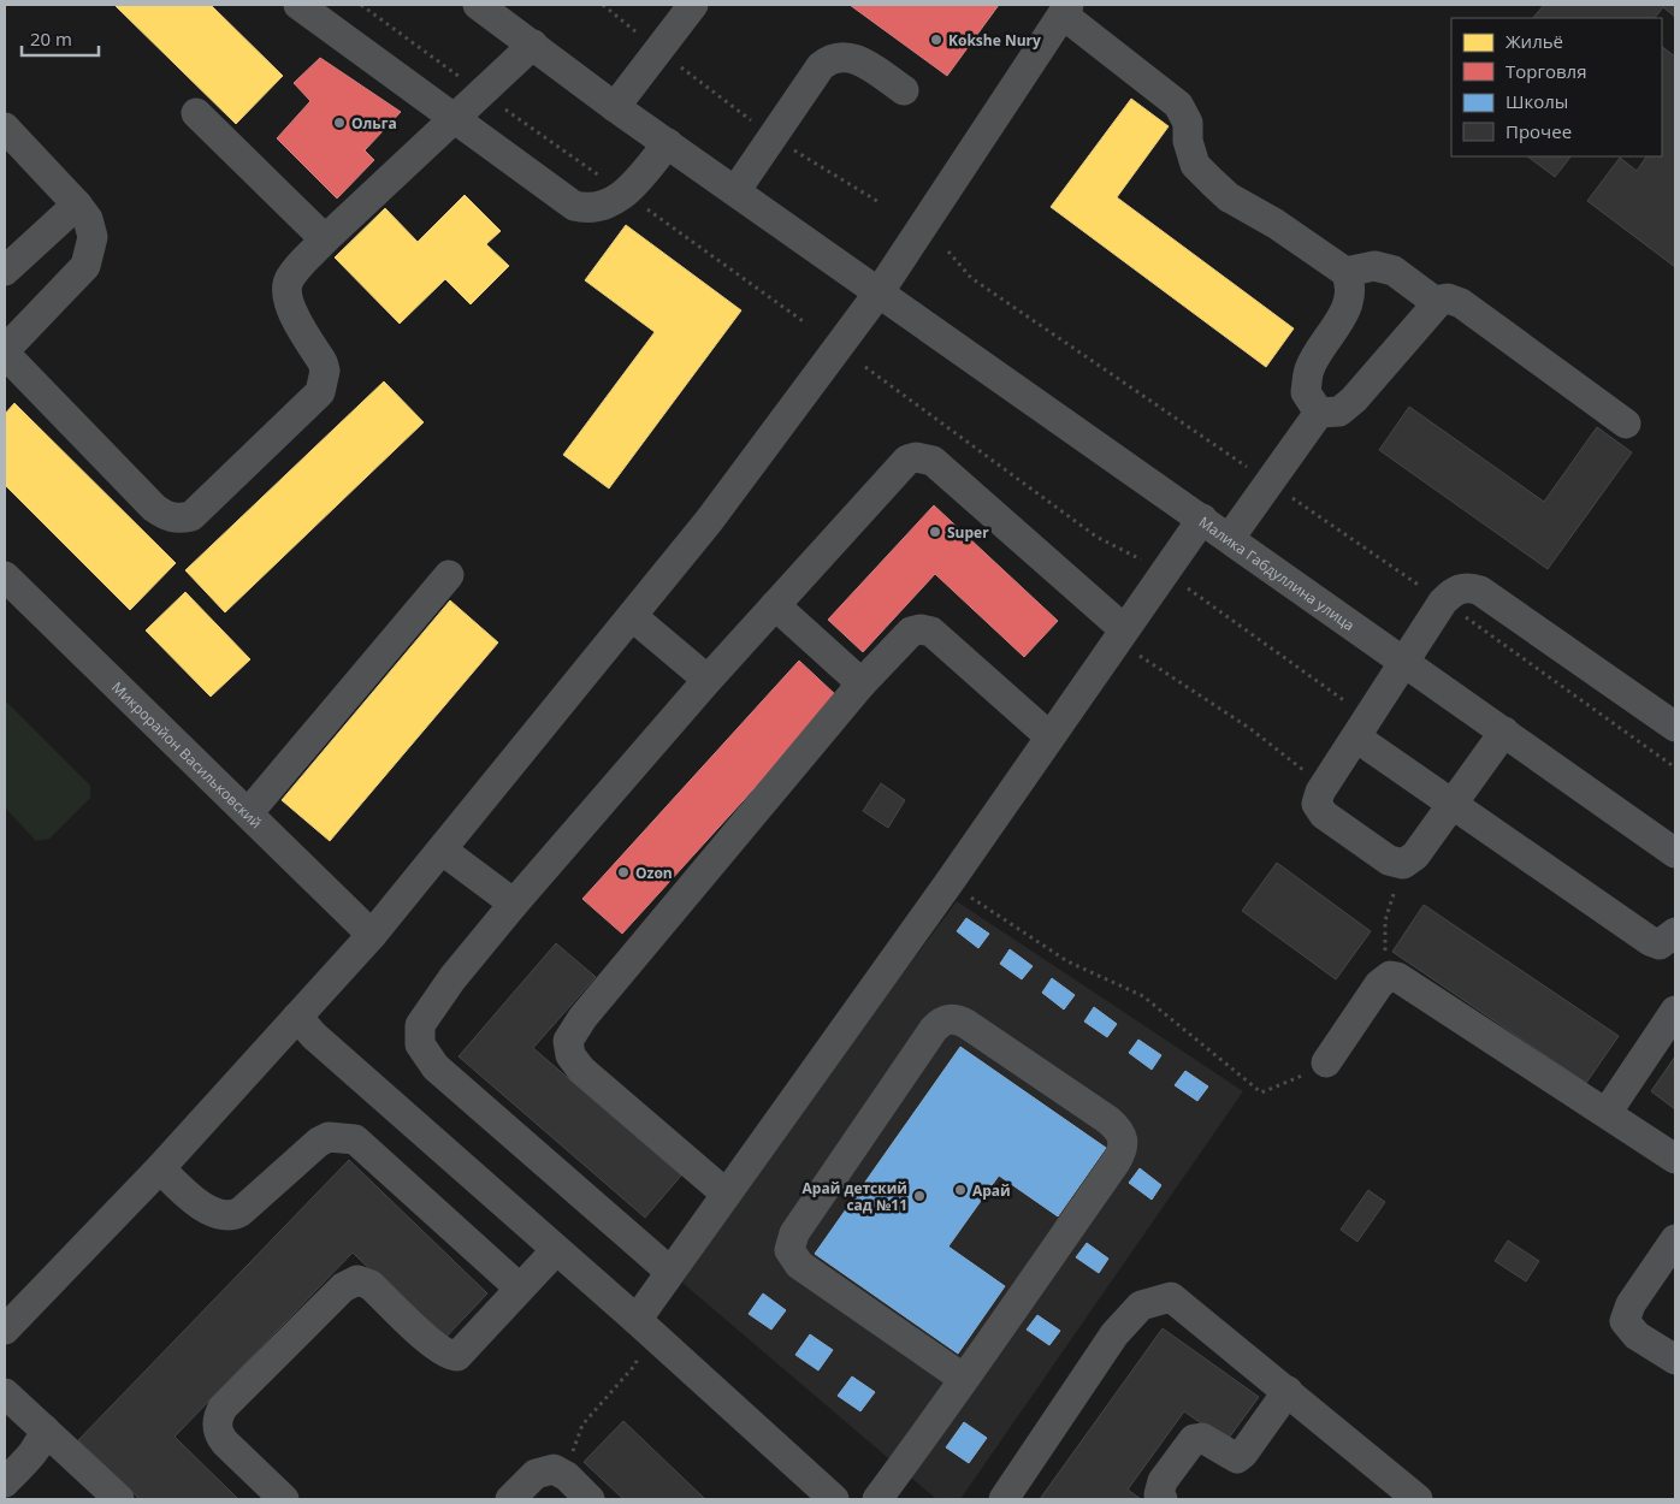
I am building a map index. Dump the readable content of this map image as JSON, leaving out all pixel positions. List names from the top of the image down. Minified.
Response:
{"streets":{"street":["Малика Габдуллина улица","Микрорайон Васильковский"]},"places":["Kokshe Nury","Ольга","Super","Ozon","Арай","Арай детский сад №11"],"legend":["Жильё","Торговля","Школы","Прочее"],"scale_bar":"20 m"}
